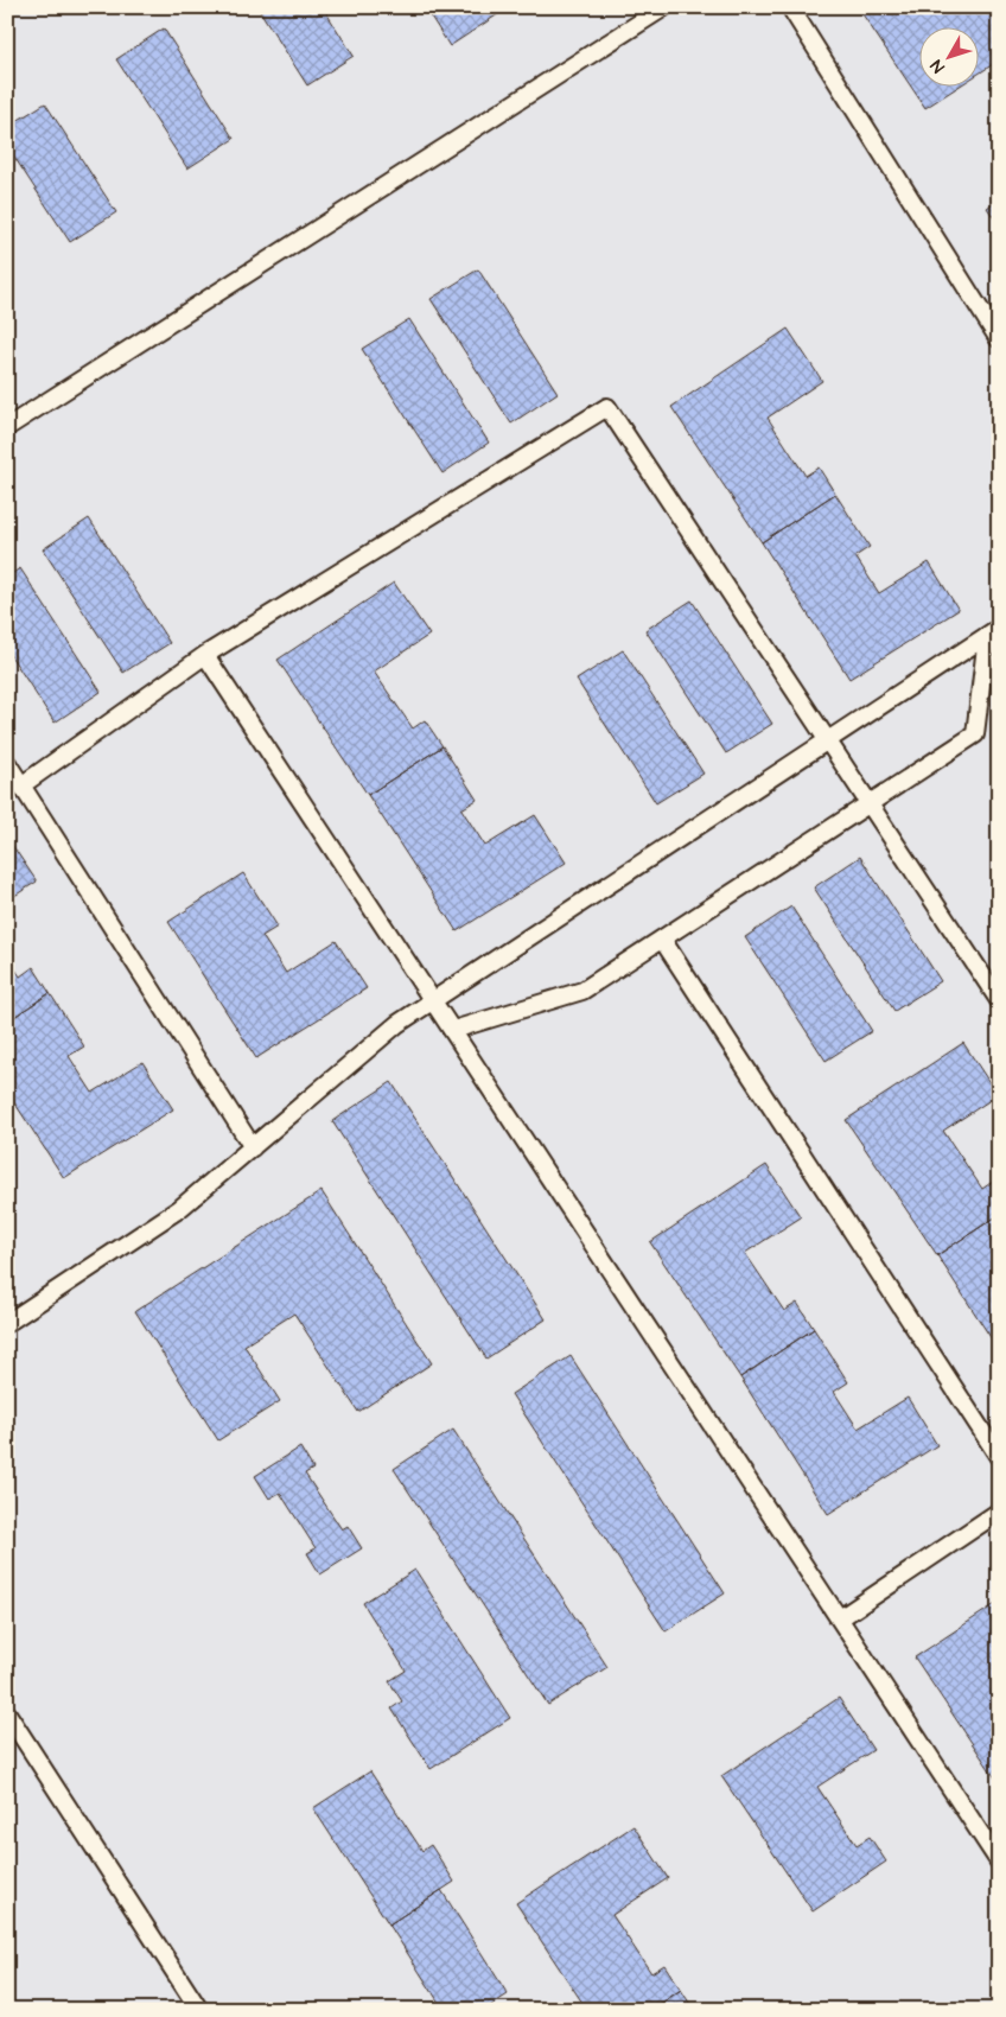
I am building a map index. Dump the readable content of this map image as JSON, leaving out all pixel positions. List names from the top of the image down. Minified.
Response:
{"north":"bottom left"}
